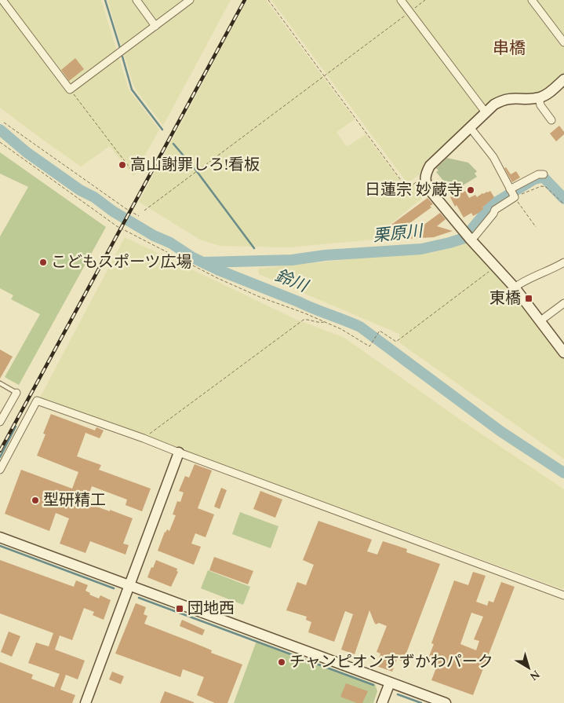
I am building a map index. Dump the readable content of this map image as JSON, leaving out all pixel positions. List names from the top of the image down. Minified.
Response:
{"districts":["串橋"],"water":["栗原川","鈴川"],"places":{"other":["高山謝罪しろ!看板","日蓮宗 妙蔵寺","こどもスポーツ広場","型研精工","チャンピオンすずかわパーク"],"transit":["東橋","団地西"]},"north":"bottom right"}
